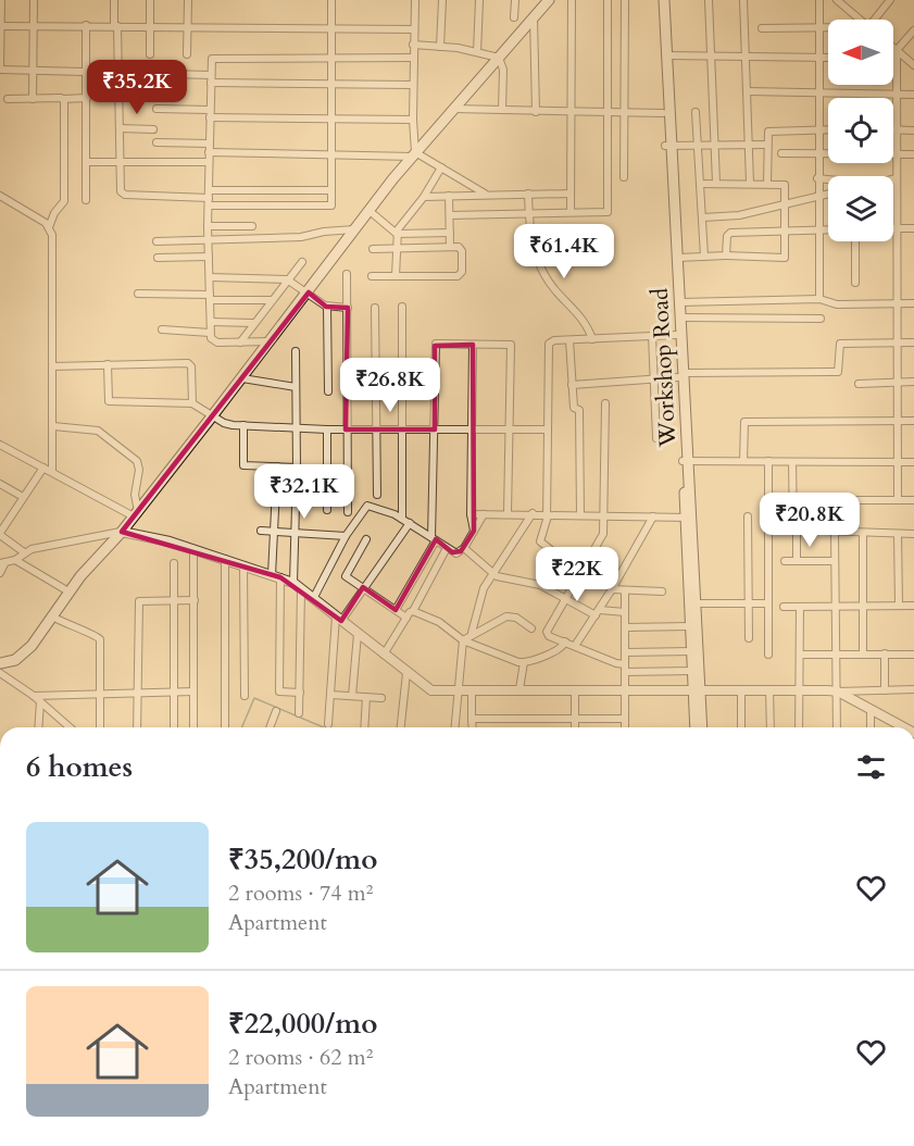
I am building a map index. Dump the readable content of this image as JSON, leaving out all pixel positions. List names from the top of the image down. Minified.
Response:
{"streets":{"main road":["Workshop Road"]},"north":"left","page":{"price":["₹35.2K","₹61.4K","₹26.8K","₹32.1K","₹20.8K","₹22K"],"heading":"6 homes","list":[{"name":"₹35,200/mo","note":"2 rooms · 74 m² · Apartment"},{"name":"₹22,000/mo","note":"2 rooms · 62 m² · Apartment"}]}}
